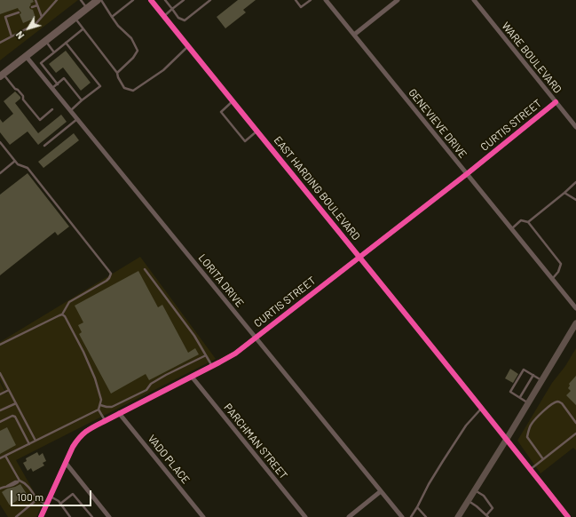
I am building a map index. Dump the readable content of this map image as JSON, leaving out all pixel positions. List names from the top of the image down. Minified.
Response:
{"streets":{"street":["WARE BOULEVARD","GENEVIEVE DRIVE","CURTIS STREET","EAST HARDING BOULEVARD","LORITA DRIVE","PARCHMAN STREET","VADO PLACE"]},"crossings":[["WARE BOULEVARD","CURTIS STREET"],["GENEVIEVE DRIVE","CURTIS STREET"],["CURTIS STREET","EAST HARDING BOULEVARD"],["CURTIS STREET","LORITA DRIVE"],["CURTIS STREET","PARCHMAN STREET"],["CURTIS STREET","VADO PLACE"]],"scale_bar":"100 m","north":"bottom left"}
